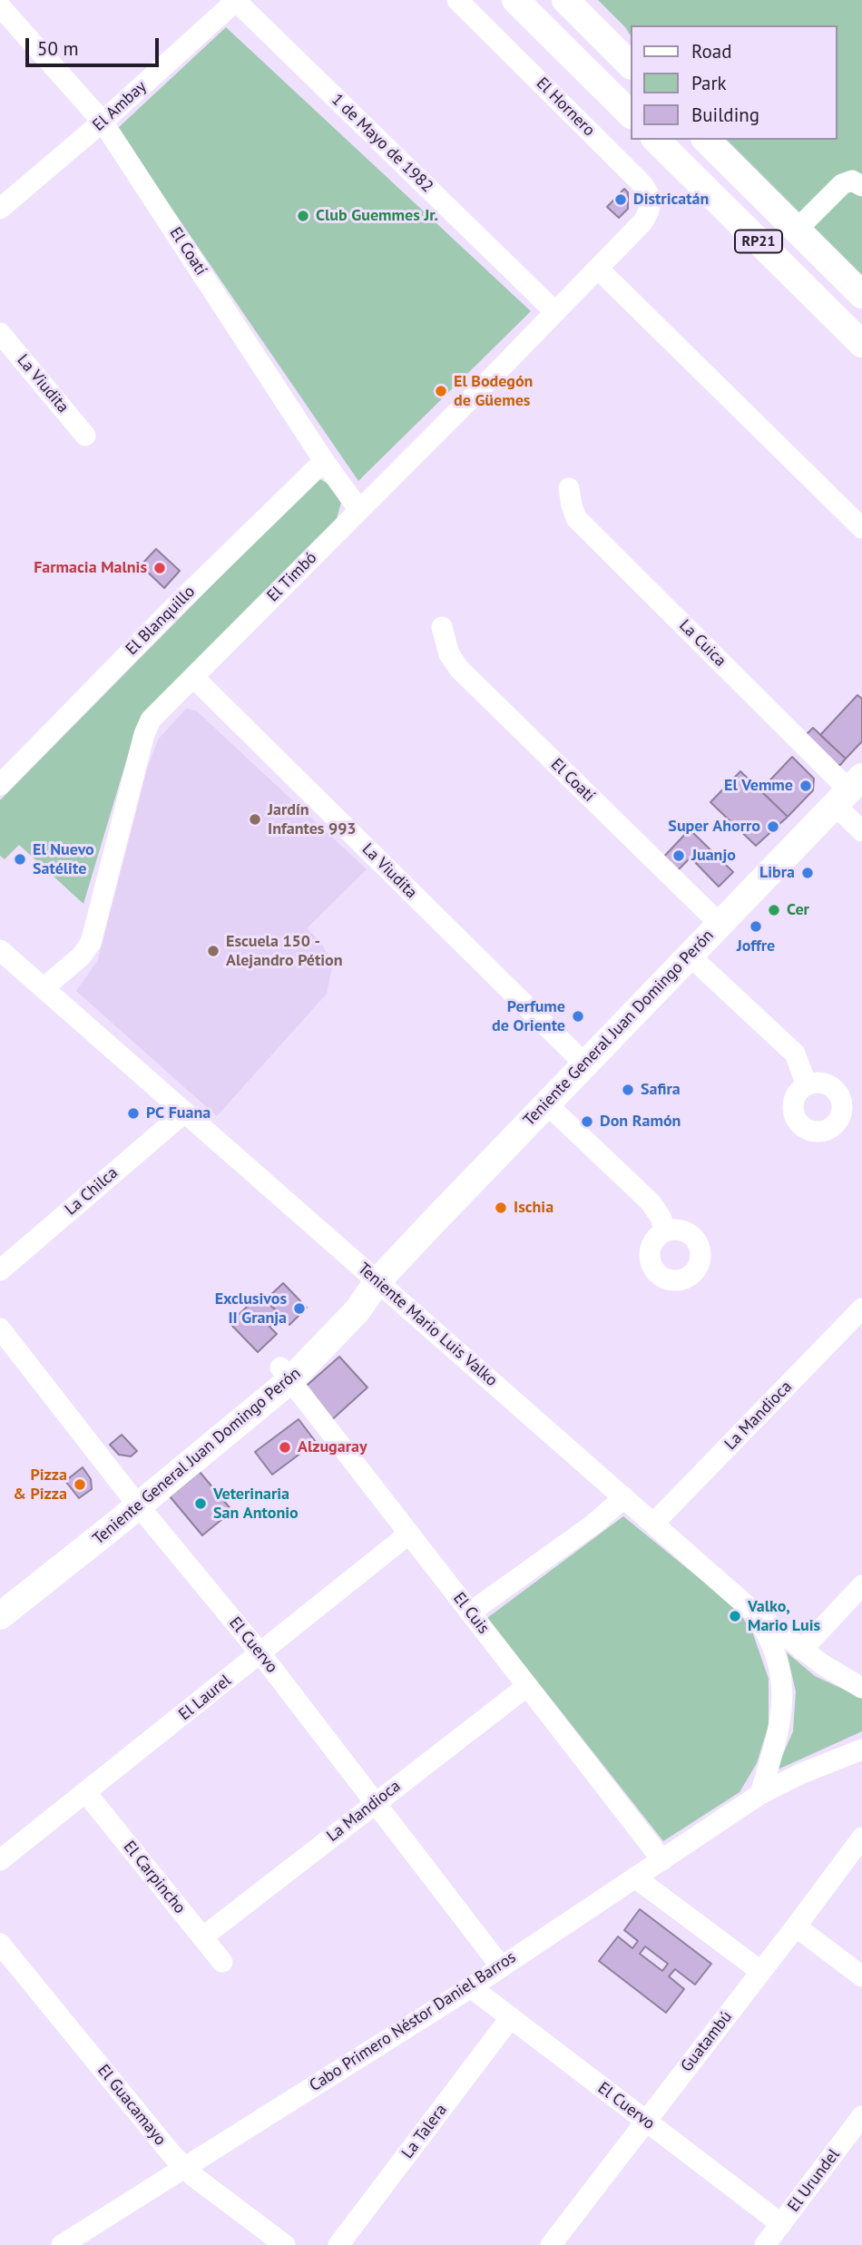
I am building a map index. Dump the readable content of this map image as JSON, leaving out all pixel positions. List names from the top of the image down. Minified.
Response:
{"streets":{"main road":["RP21","Teniente General Juan Domingo Perón"],"street":["El Ambay","El Hornero","1 de Mayo de 1982","El Coatí","La Viudita","El Timbó","El Blanquillo","La Cuica","La Chilca","Teniente Mario Luis Valko","La Mandioca","El Cuis","El Cuervo","El Laurel","El Carpincho","Cabo Primero Néstor Daniel Barros","Guatambú","El Guacamayo","La Talera","El Urundel"]},"crossings":[["El Ambay","1 de Mayo de 1982"],["El Ambay","El Coatí"],["El Hornero","El Timbó"],["1 de Mayo de 1982","El Timbó"],["El Coatí","El Timbó"],["El Coatí","El Blanquillo"],["El Coatí","Teniente General Juan Domingo Perón"],["La Viudita","El Timbó"],["La Viudita","Teniente General Juan Domingo Perón"],["El Timbó","Teniente Mario Luis Valko"],["La Cuica","Teniente General Juan Domingo Perón"],["Teniente General Juan Domingo Perón","Teniente Mario Luis Valko"],["Teniente General Juan Domingo Perón","El Cuis"],["Teniente General Juan Domingo Perón","El Cuervo"],["La Chilca","Teniente Mario Luis Valko"],["Teniente Mario Luis Valko","La Mandioca"],["La Mandioca","El Cuis"],["La Mandioca","El Cuervo"],["La Mandioca","El Carpincho"],["El Cuis","El Laurel"],["El Cuis","Cabo Primero Néstor Daniel Barros"],["El Cuervo","El Laurel"],["El Cuervo","Cabo Primero Néstor Daniel Barros"],["El Cuervo","Guatambú"],["El Cuervo","La Talera"],["El Cuervo","El Urundel"],["El Laurel","El Carpincho"],["Cabo Primero Néstor Daniel Barros","El Guacamayo"]],"places":["Districatán","Club Guemmes Jr.","El Bodegón de Güemes","Farmacia Malnis","El Vemme","Jardín Infantes 993","Super Ahorro","Juanjo","El Nuevo Satélite","Libra","Cer","Joffre","Escuela 150 - Alejandro Pétion","Perfume de Oriente","Safira","PC Fuana","Don Ramón","Ischia","Exclusivos II Granja","Alzugaray","Pizza & Pizza","Veterinaria San Antonio","Valko, Mario Luis"],"legend":["Road","Park","Building"],"scale_bar":"50 m"}
